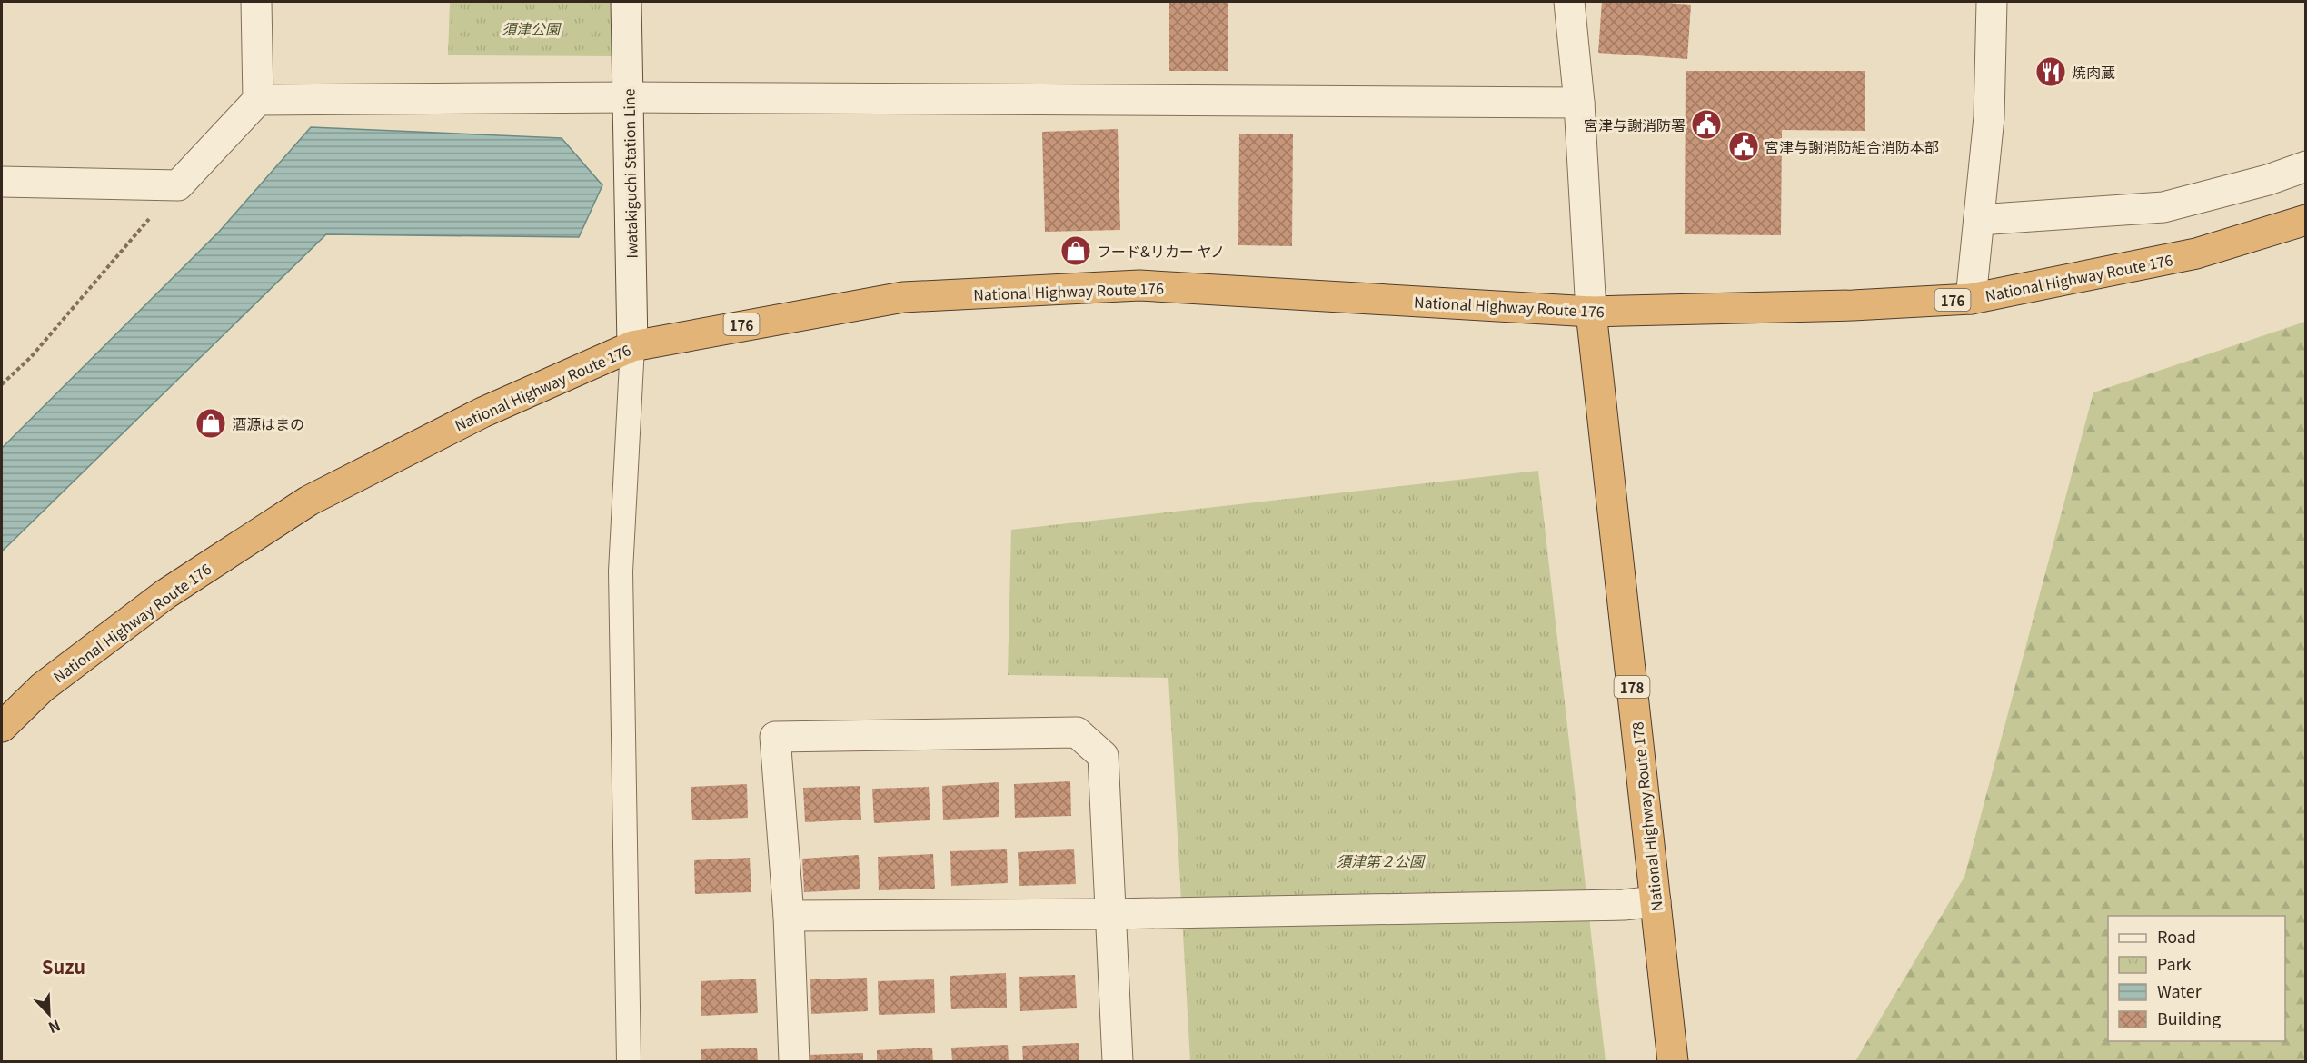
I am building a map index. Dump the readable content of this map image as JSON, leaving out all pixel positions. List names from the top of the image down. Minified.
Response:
{"streets":{"highway":["National Highway Route 176","176","178","National Highway Route 178"],"street":["Iwatakiguchi Station Line"]},"crossings":[["Iwatakiguchi Station Line","National Highway Route 176"],["National Highway Route 176","National Highway Route 178"]],"districts":["Suzu"],"parks":["須津公園","須津第２公園"],"places":{"restaurant":["焼肉蔵"],"public building":["宮津与謝消防署","宮津与謝消防組合消防本部"],"shop":["フード&リカー ヤノ","酒源はまの"]},"legend":["Road","Park","Water","Building"],"north":"bottom right"}
